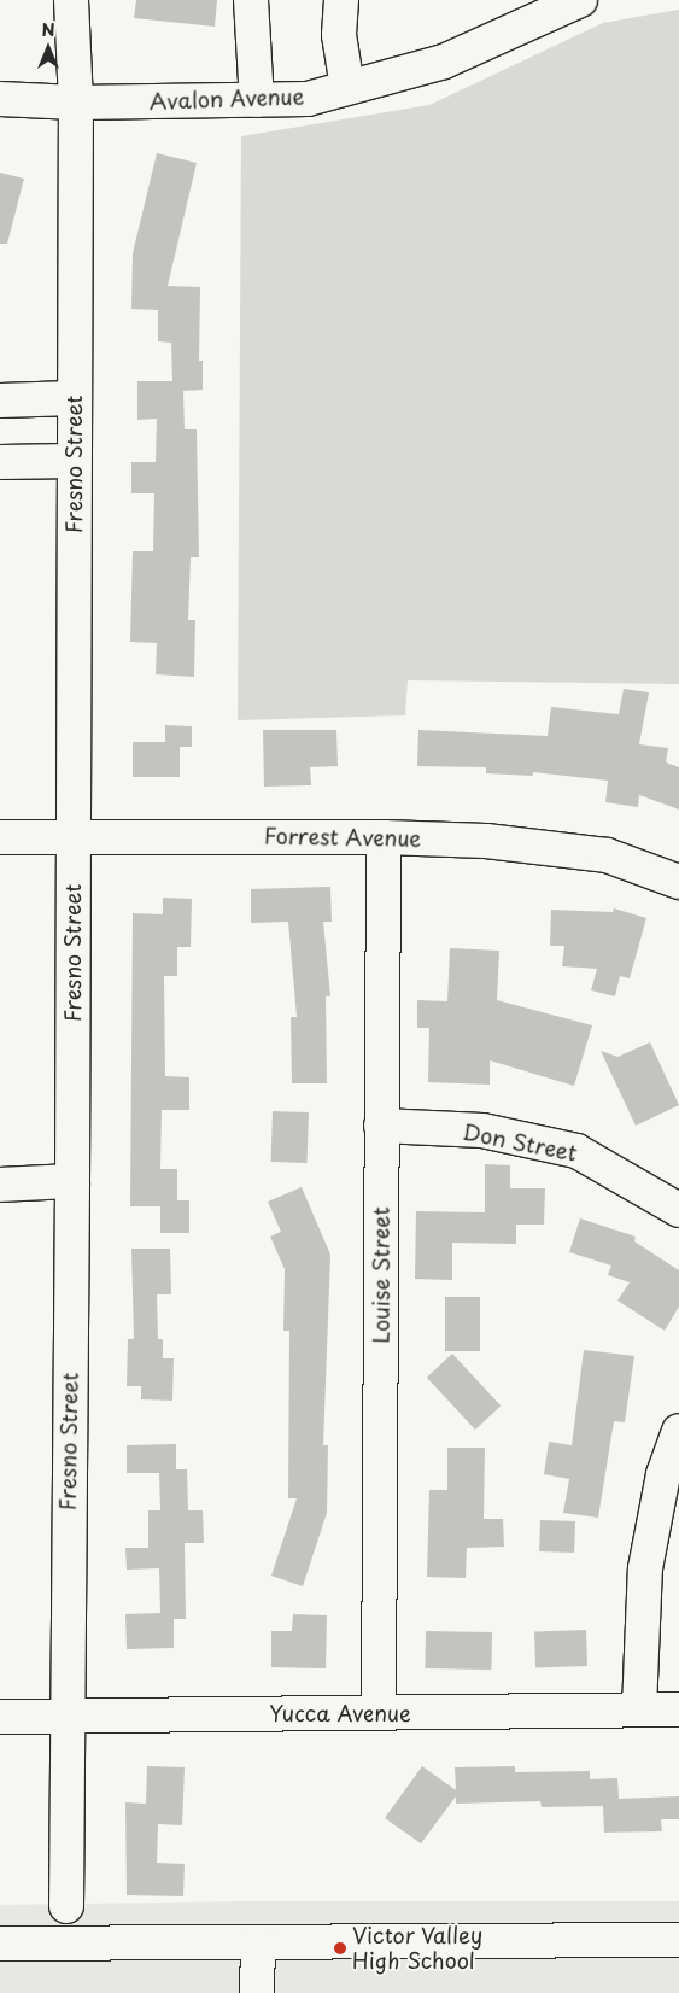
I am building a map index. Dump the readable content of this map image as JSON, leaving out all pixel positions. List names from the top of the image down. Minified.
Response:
{"streets":{"street":["Avalon Avenue","Fresno Street","Forrest Avenue","Don Street","Louise Street","Yucca Avenue"]},"crossings":[["Avalon Avenue","Fresno Street"],["Fresno Street","Forrest Avenue"],["Fresno Street","Yucca Avenue"],["Forrest Avenue","Louise Street"],["Don Street","Louise Street"],["Louise Street","Yucca Avenue"]],"places":["Victor Valley High School"],"north":"top"}
